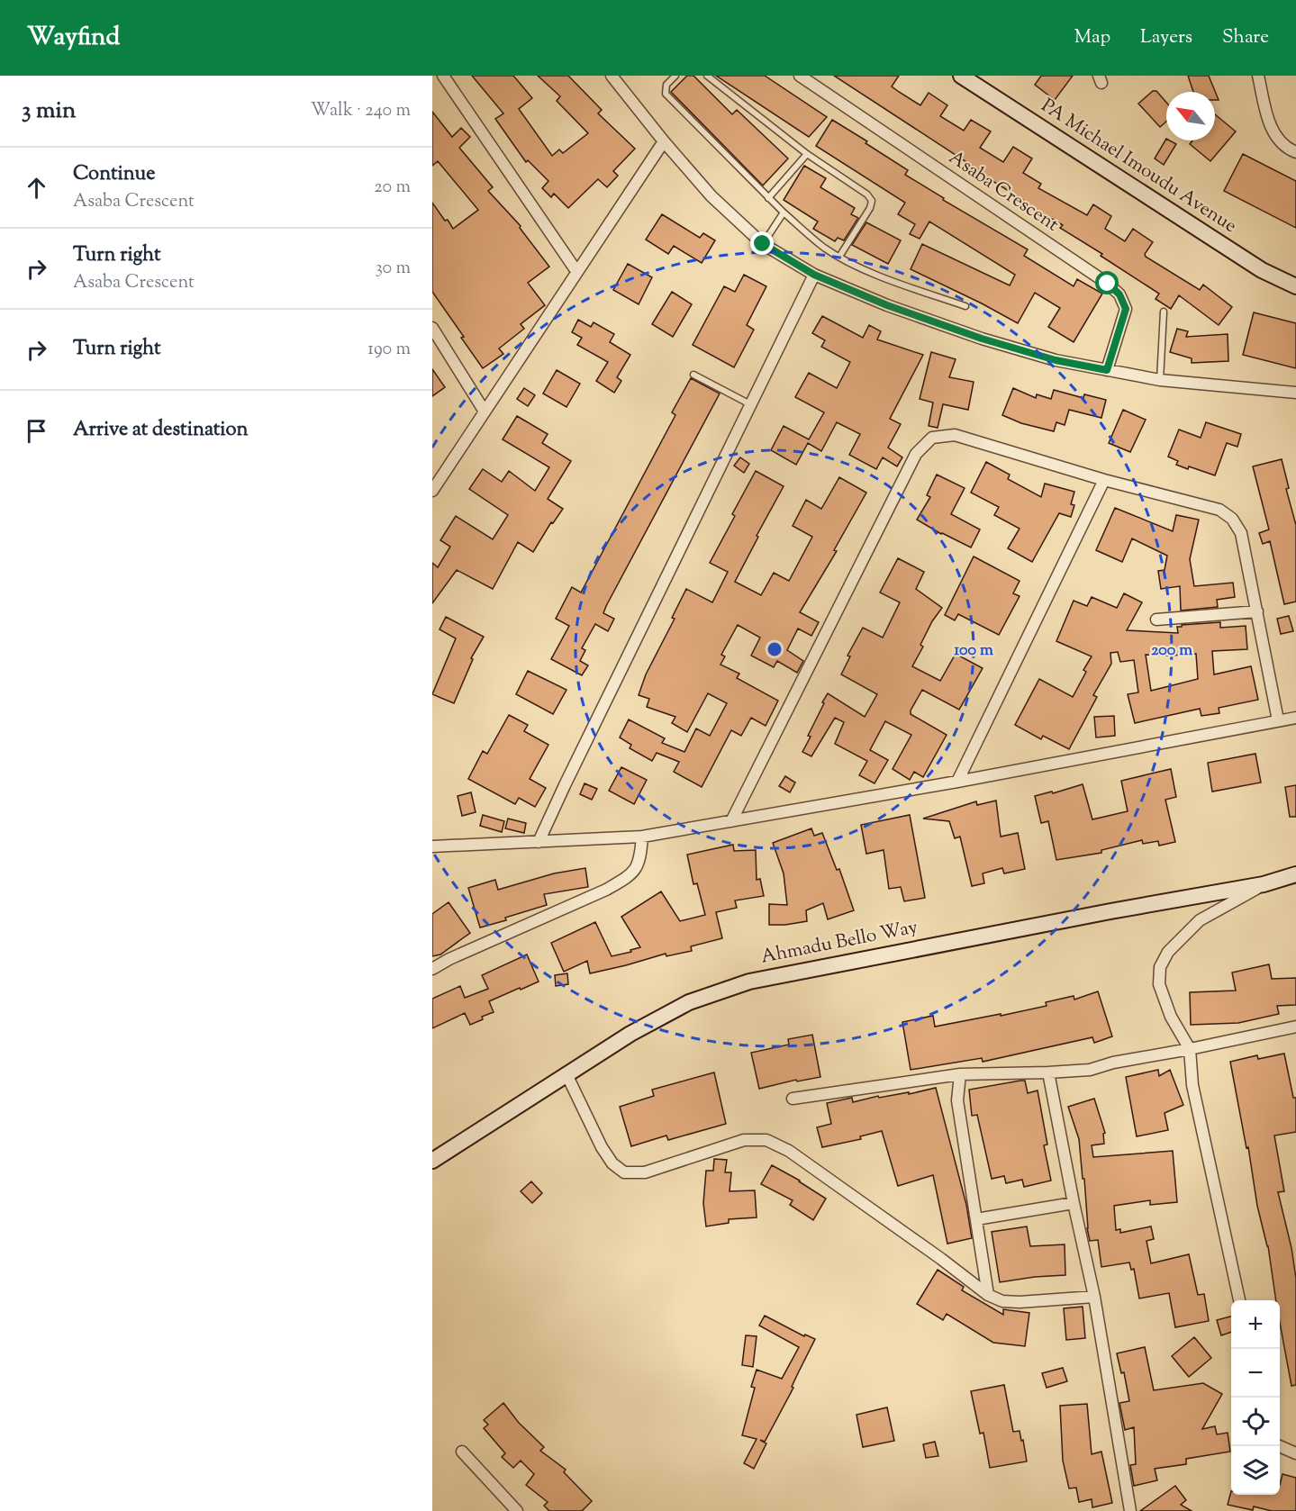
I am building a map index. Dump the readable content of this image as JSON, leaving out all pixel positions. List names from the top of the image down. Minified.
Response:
{"streets":{"street":["PA Michael Imoudu Avenue","Asaba Crescent","Ahmadu Bello Way"]},"north":"top left","page":{"header":"Wayfind","nav":["Map","Layers","Share"],"heading":["3 min","Walk · 240 m"],"list":[["Continue","Asaba Crescent","20 m"],["Turn right","Asaba Crescent","30 m"],["Turn right","190 m"],"Arrive at destination"],"map_buttons":["+","−"]},"rings":["100 m","200 m"]}
